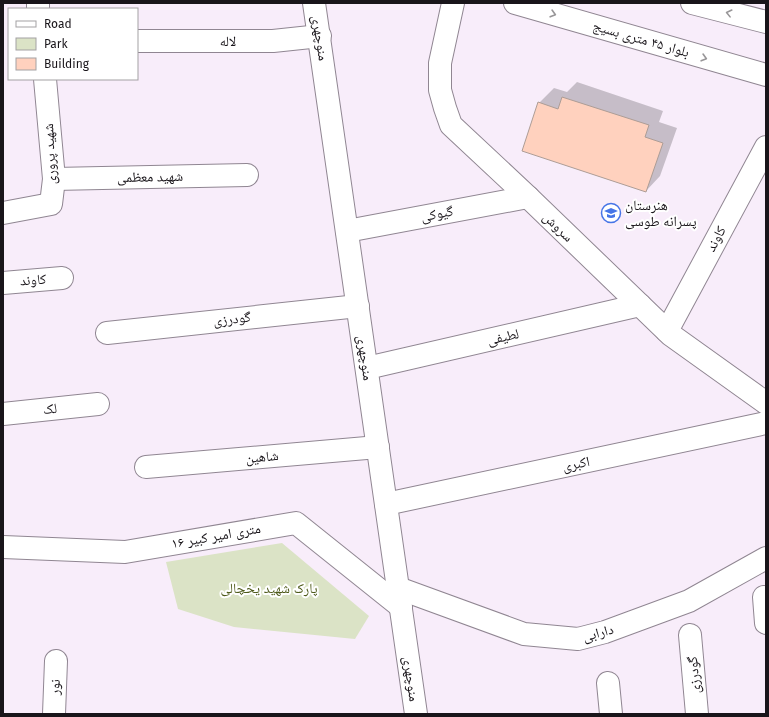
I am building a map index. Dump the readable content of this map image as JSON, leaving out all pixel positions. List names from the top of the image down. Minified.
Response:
{"streets":{"street":["منوچهری","بلوار ۴۵ متری بسیج","لاله","شهید پروری","شهید معظمی","گیوکی","سروش","کاوند","گودرزی","لطیفی","لک","شاهین","اکبری","۱۶ متری امیر کبیر","دارابی","نور"]},"crossings":[["منوچهری","لاله"],["منوچهری","گیوکی"],["منوچهری","گودرزی"],["منوچهری","لطیفی"],["منوچهری","شاهین"],["منوچهری","اکبری"],["منوچهری","۱۶ متری امیر کبیر"],["منوچهری","دارابی"],["شهید پروری","شهید معظمی"],["گیوکی","سروش"],["سروش","کاوند"],["سروش","لطیفی"],["۱۶ متری امیر کبیر","دارابی"]],"one_way":["بلوار ۴۵ متری بسیج"],"parks":["پارک شهید یخچالی"],"places":{"school or university":["هنرستان پسرانه طوسی"]},"legend":["Road","Park","Building"]}
